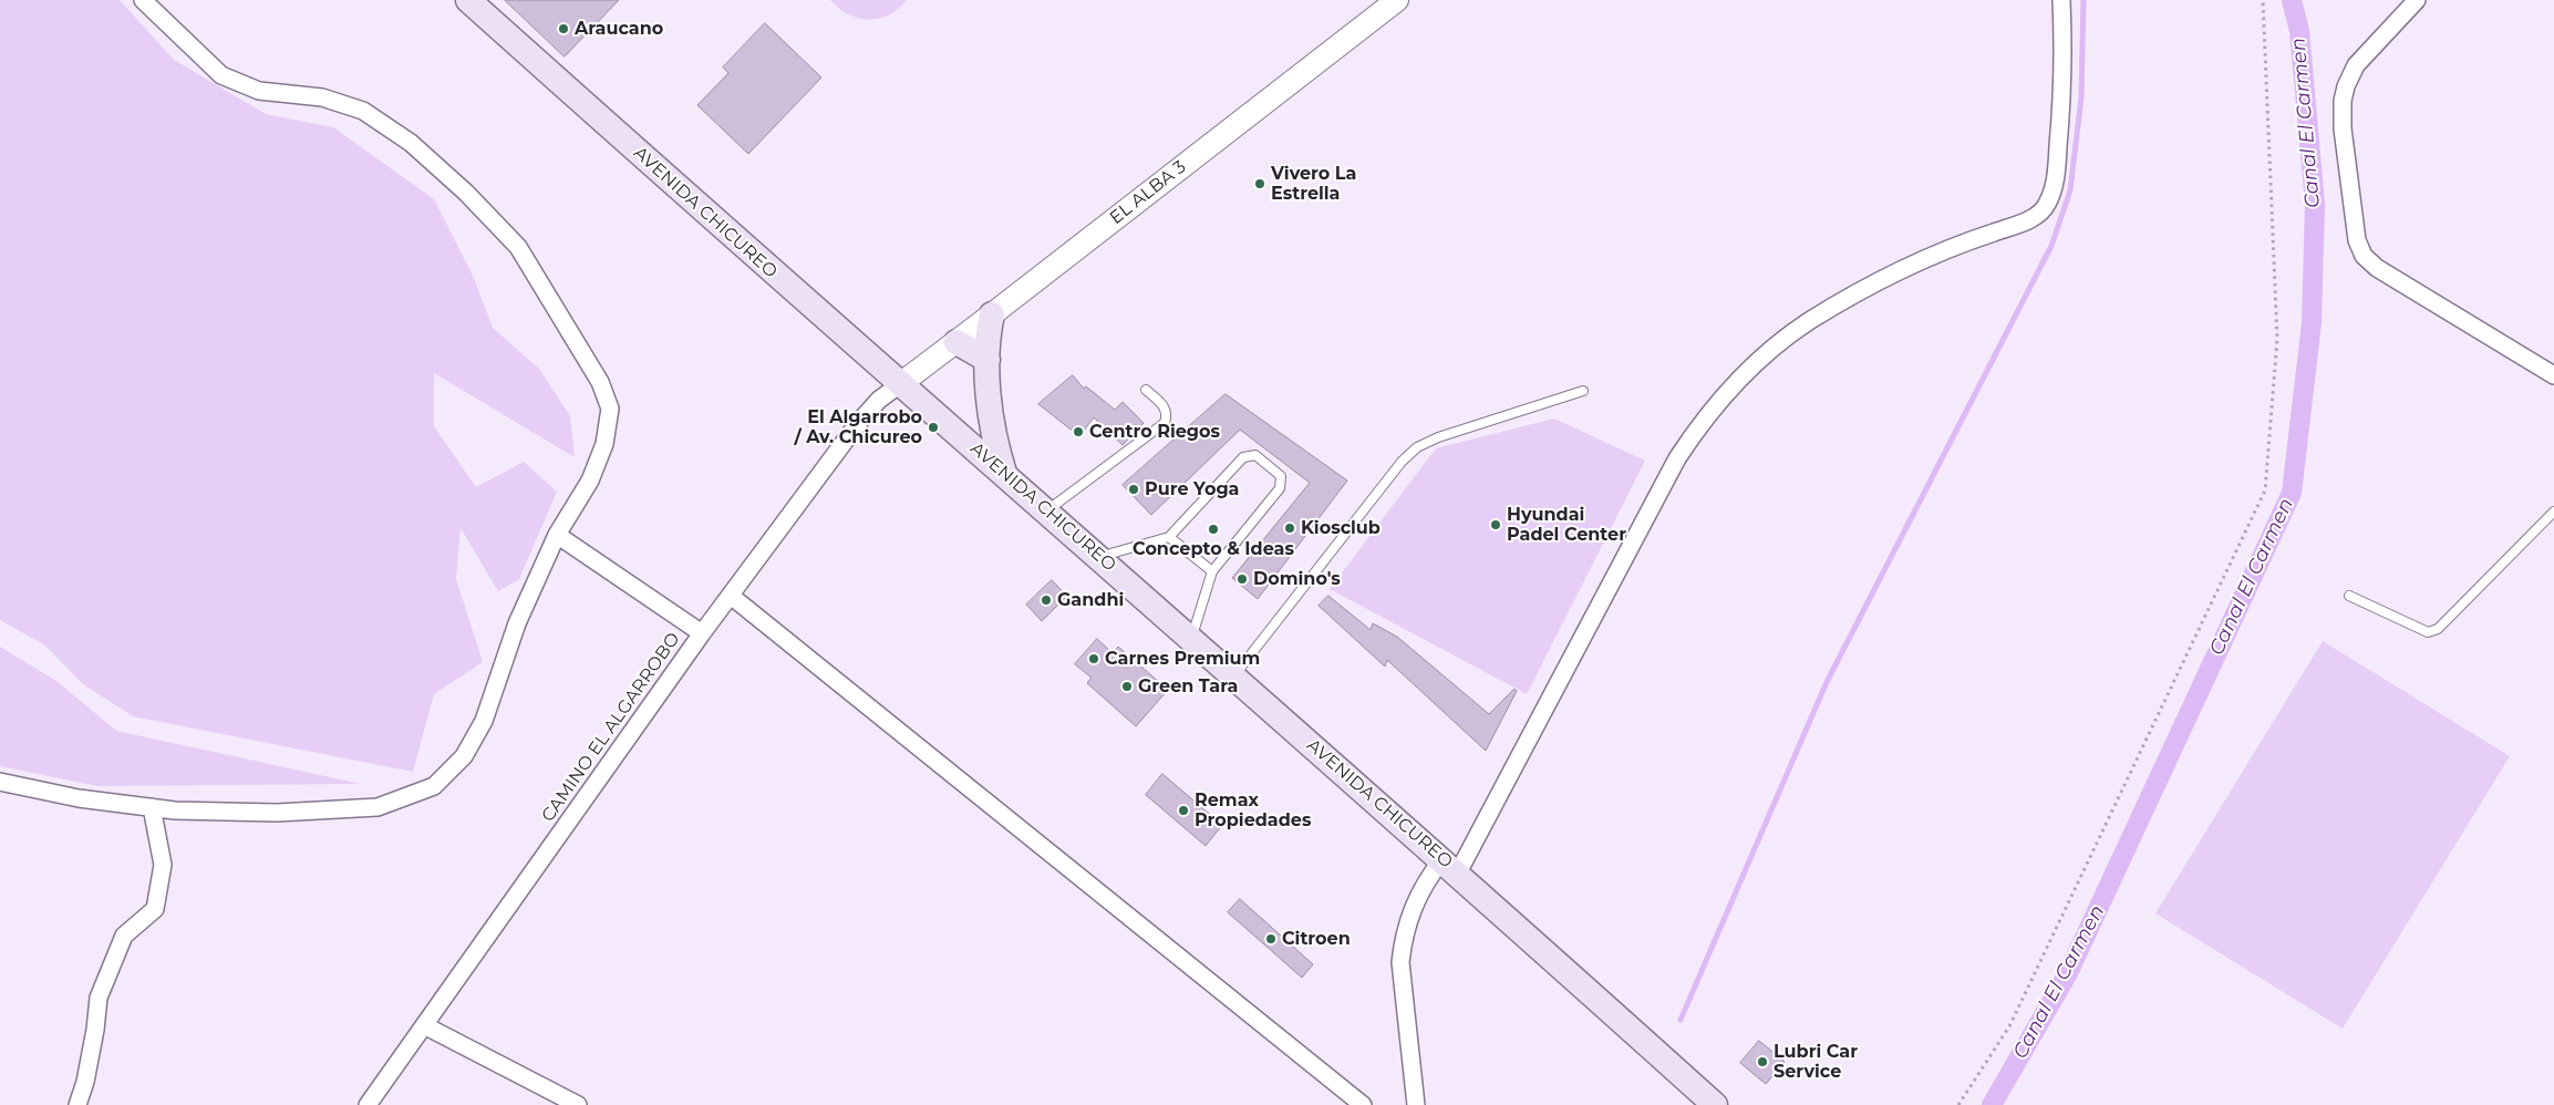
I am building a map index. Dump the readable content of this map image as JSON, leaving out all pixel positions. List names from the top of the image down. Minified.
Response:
{"streets":{"main road":["AVENIDA CHICUREO"],"street":["EL ALBA 3","CAMINO EL ALGARROBO"]},"crossings":[["EL ALBA 3","AVENIDA CHICUREO"],["EL ALBA 3","CAMINO EL ALGARROBO"],["AVENIDA CHICUREO","CAMINO EL ALGARROBO"]],"water":["Canal El Carmen"],"places":["Araucano","Vivero La Estrella","El Algarrobo / Av. Chicureo","Centro Riegos","Pure Yoga","Hyundai Padel Center","Kiosclub","Concepto & Ideas","Domino's","Gandhi","Carnes Premium","Green Tara","Remax Propiedades","Citroen","Lubri Car Service"]}
